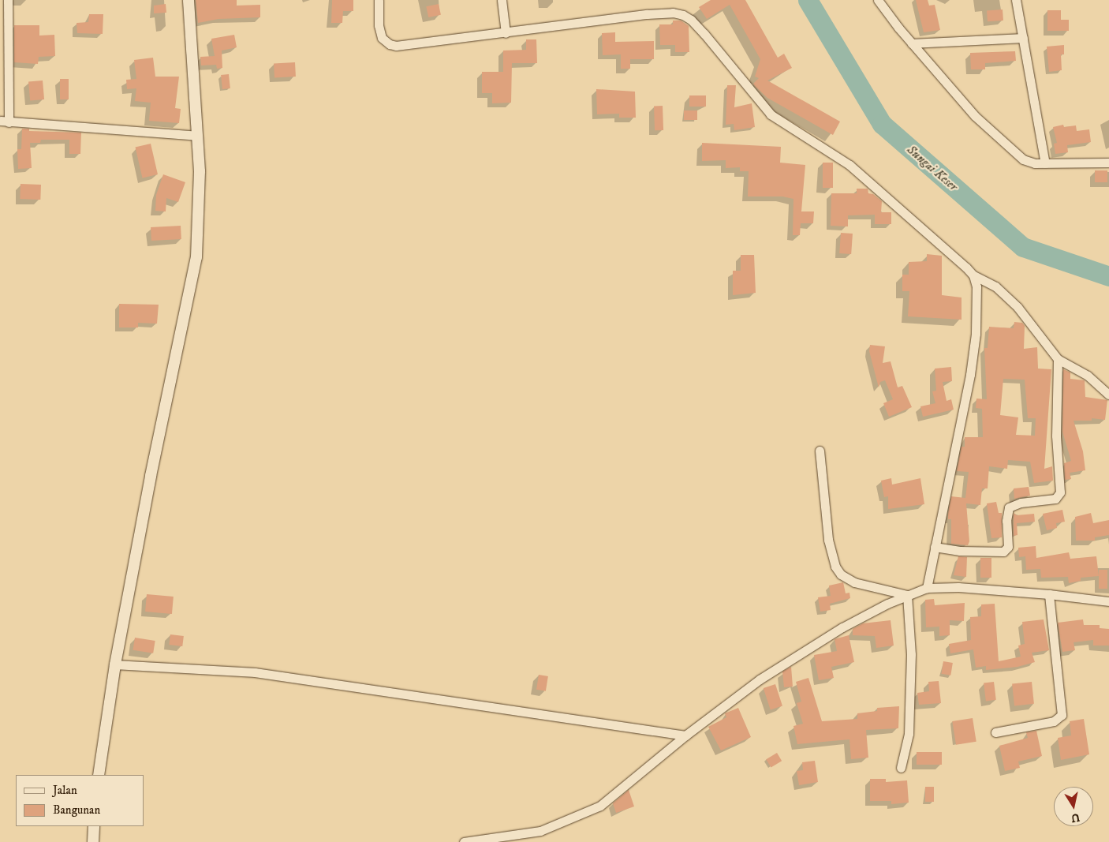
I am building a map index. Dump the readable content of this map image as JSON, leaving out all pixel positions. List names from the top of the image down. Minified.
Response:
{"water":["Sungai Keser"],"legend":["Jalan","Bangunan"],"north":"bottom"}
